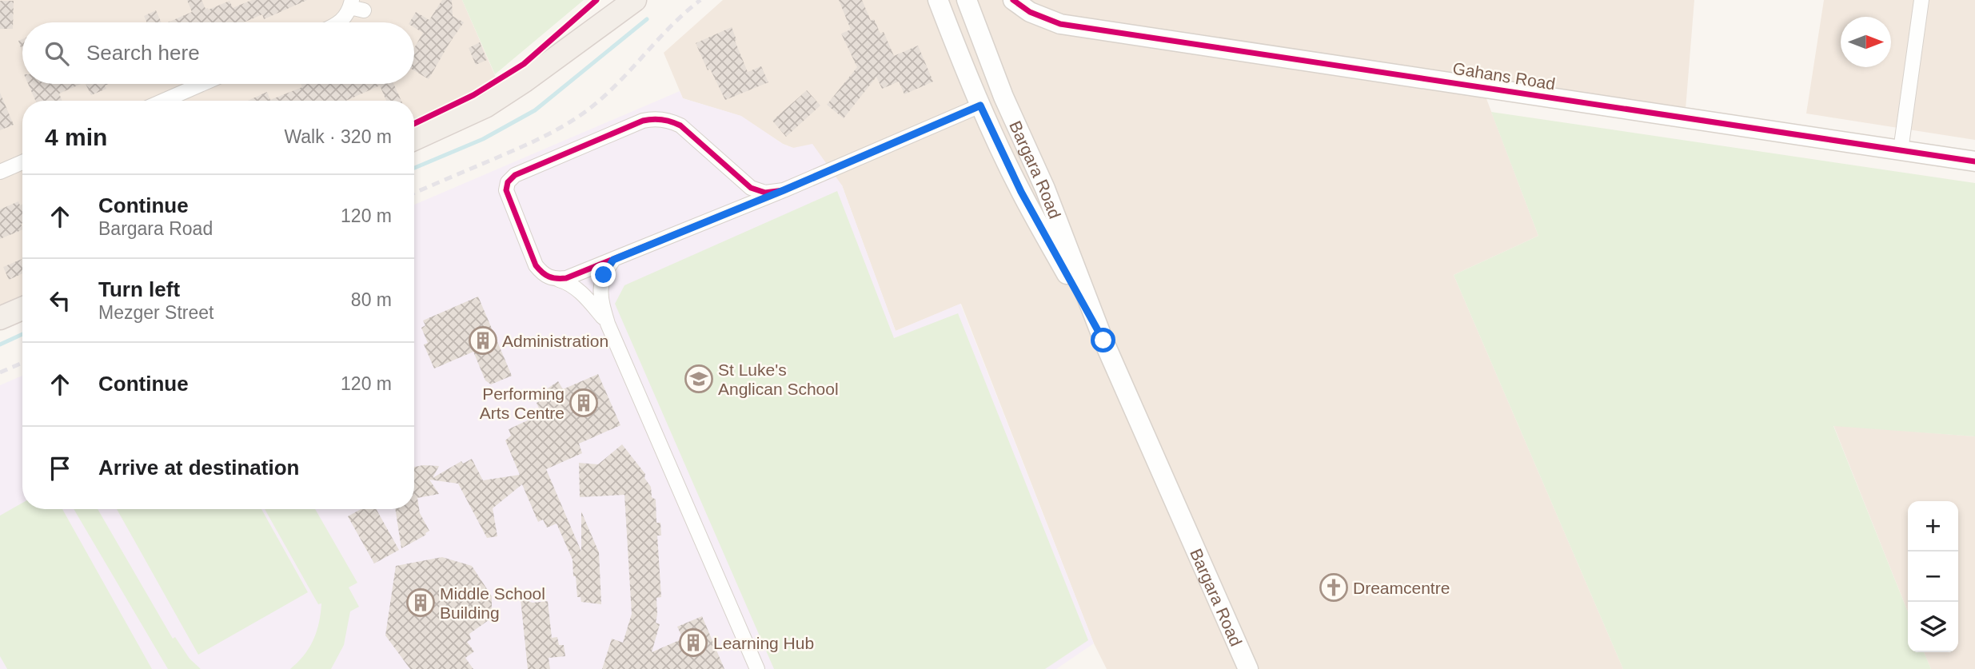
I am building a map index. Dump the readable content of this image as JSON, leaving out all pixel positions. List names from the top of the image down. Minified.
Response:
{"streets":{"main road":["Gahans Road","Bargara Road"]},"places":{"building":["Administration","Performing Arts Centre","Middle School Building","Learning Hub"],"school or university":["St Luke's Anglican School"],"church":["Dreamcentre"]},"north":"right","page":{"search":"Search here","heading":["4 min","Walk · 320 m"],"list":[["Continue","Bargara Road","120 m"],["Turn left","Mezger Street","80 m"],["Continue","120 m"],"Arrive at destination"],"map_buttons":["+","−"]}}
